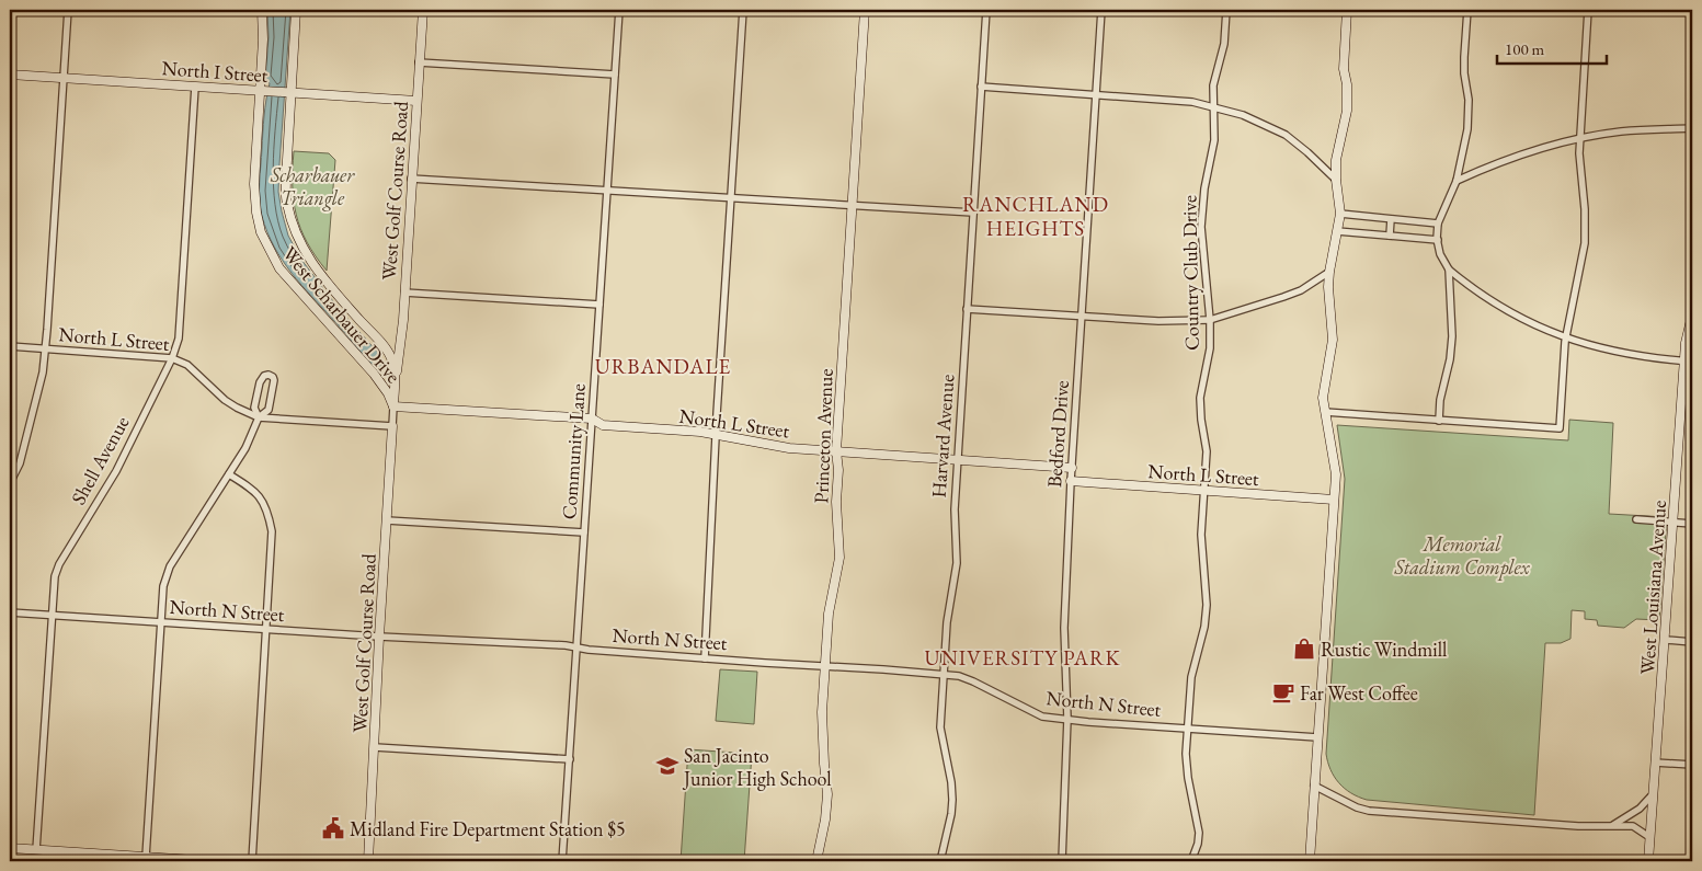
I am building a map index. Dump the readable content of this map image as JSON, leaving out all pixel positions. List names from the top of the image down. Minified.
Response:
{"streets":{"street":["North I Street","West Golf Course Road","Country Club Drive","West Scharbauer Drive","North L Street","Bedford Drive","Princeton Avenue","Harvard Avenue","Community Lane","Shell Avenue","West Louisiana Avenue","North N Street"]},"crossings":[["North I Street","West Golf Course Road"],["North I Street","West Scharbauer Drive"],["North I Street","Shell Avenue"],["West Golf Course Road","West Scharbauer Drive"],["West Golf Course Road","North L Street"],["West Golf Course Road","North N Street"],["Country Club Drive","North L Street"],["Country Club Drive","North N Street"],["West Scharbauer Drive","North L Street"],["North L Street","Bedford Drive"],["North L Street","Princeton Avenue"],["North L Street","Harvard Avenue"],["North L Street","Community Lane"],["North L Street","Shell Avenue"],["Bedford Drive","North N Street"],["Princeton Avenue","North N Street"],["Harvard Avenue","North N Street"],["Community Lane","North N Street"],["Shell Avenue","North N Street"]],"districts":["RANCHLAND HEIGHTS","URBANDALE","UNIVERSITY PARK"],"parks":["Scharbauer Triangle","Memorial Stadium Complex"],"places":{"shop":["Rustic Windmill"],"cafe":["Far West Coffee"],"school or university":["San Jacinto Junior High School"],"public building":["Midland Fire Department Station $5"]},"scale_bar":"100 m"}
